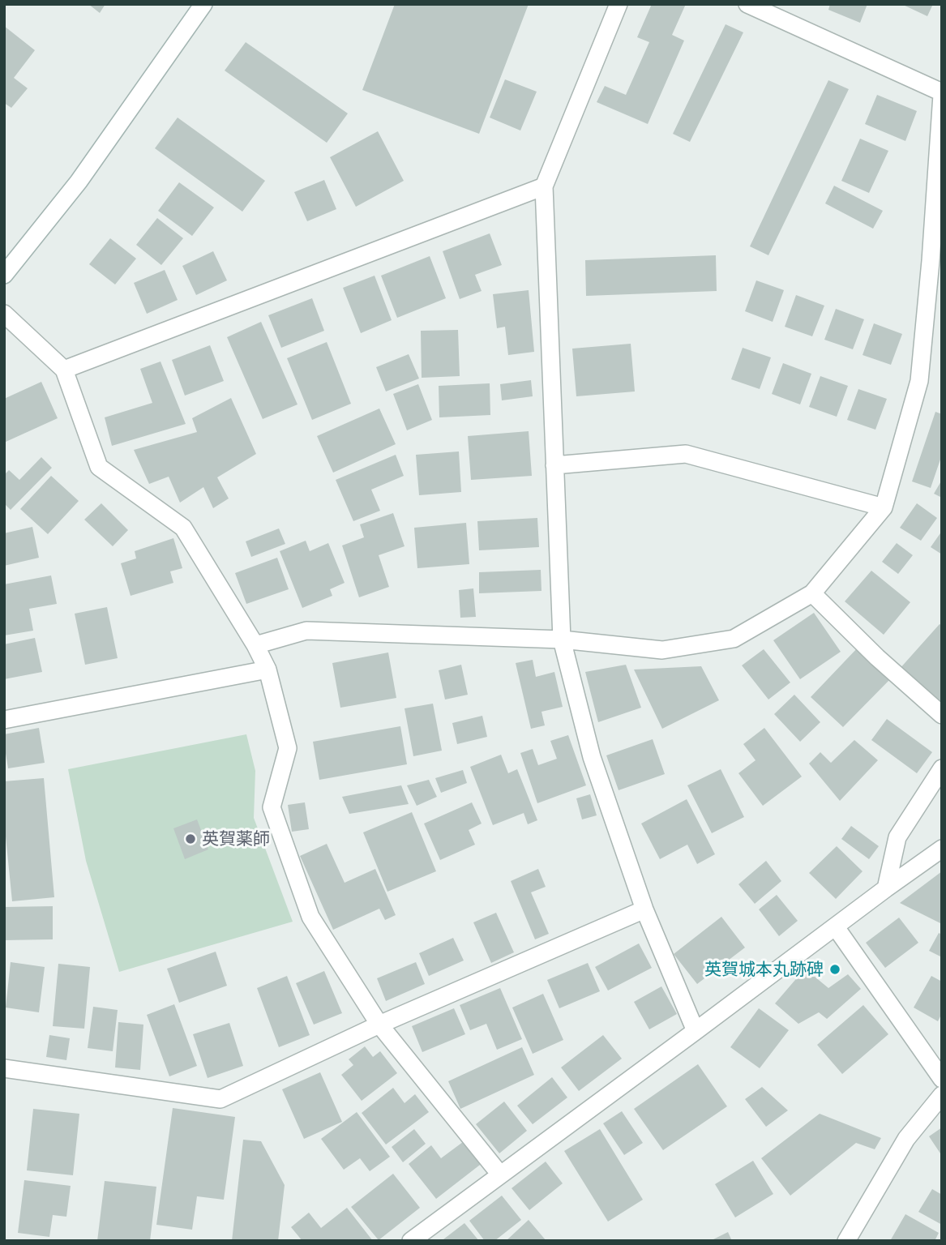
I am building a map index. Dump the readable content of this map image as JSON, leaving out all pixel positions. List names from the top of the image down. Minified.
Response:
{"places":["英賀薬師","英賀城本丸跡碑"]}
